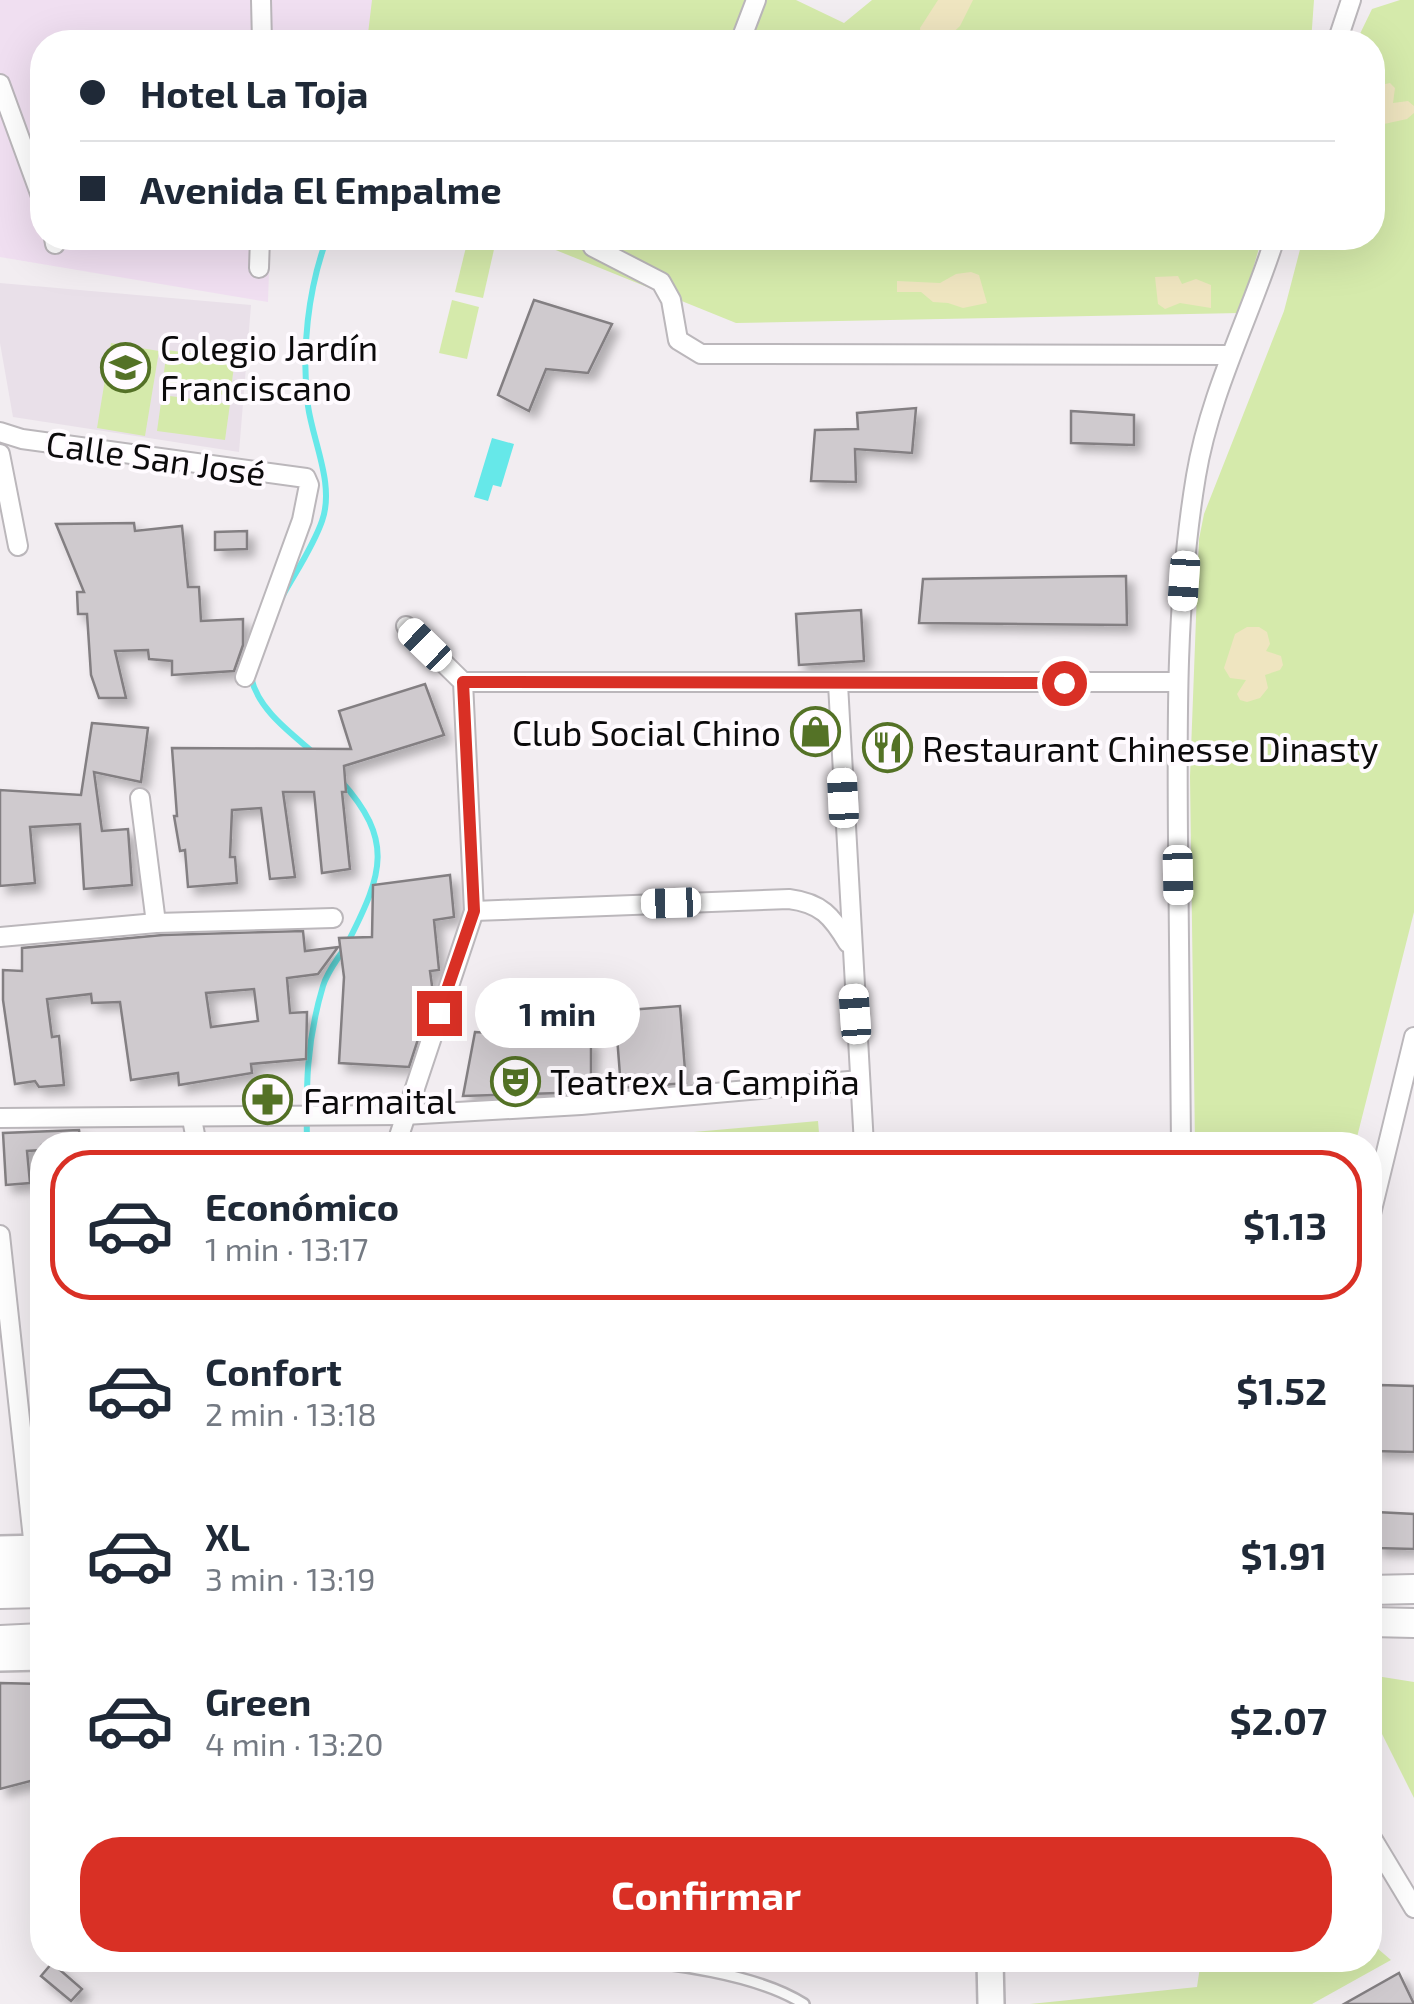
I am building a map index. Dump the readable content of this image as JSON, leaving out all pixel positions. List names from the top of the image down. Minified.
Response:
{"streets":{"street":["Calle San José"]},"places":{"school or university":["Colegio Jardín Franciscano"],"shop":["Club Social Chino"],"restaurant":["Restaurant Chinesse Dinasty"],"theatre":["Teatrex La Campiña"],"pharmacy":["Farmaital"]},"page":{"banner":["Hotel La Toja","Avenida El Empalme"],"bubble":"1 min","list":[{"name":"Económico","note":"1 min · 13:17","value":"$1.13"},{"name":"Confort","note":"2 min · 13:18","value":"$1.52"},{"name":"XL","note":"3 min · 13:19","value":"$1.91"},{"name":"Green","note":"4 min · 13:20","value":"$2.07"}],"buttons":"Confirmar"}}
